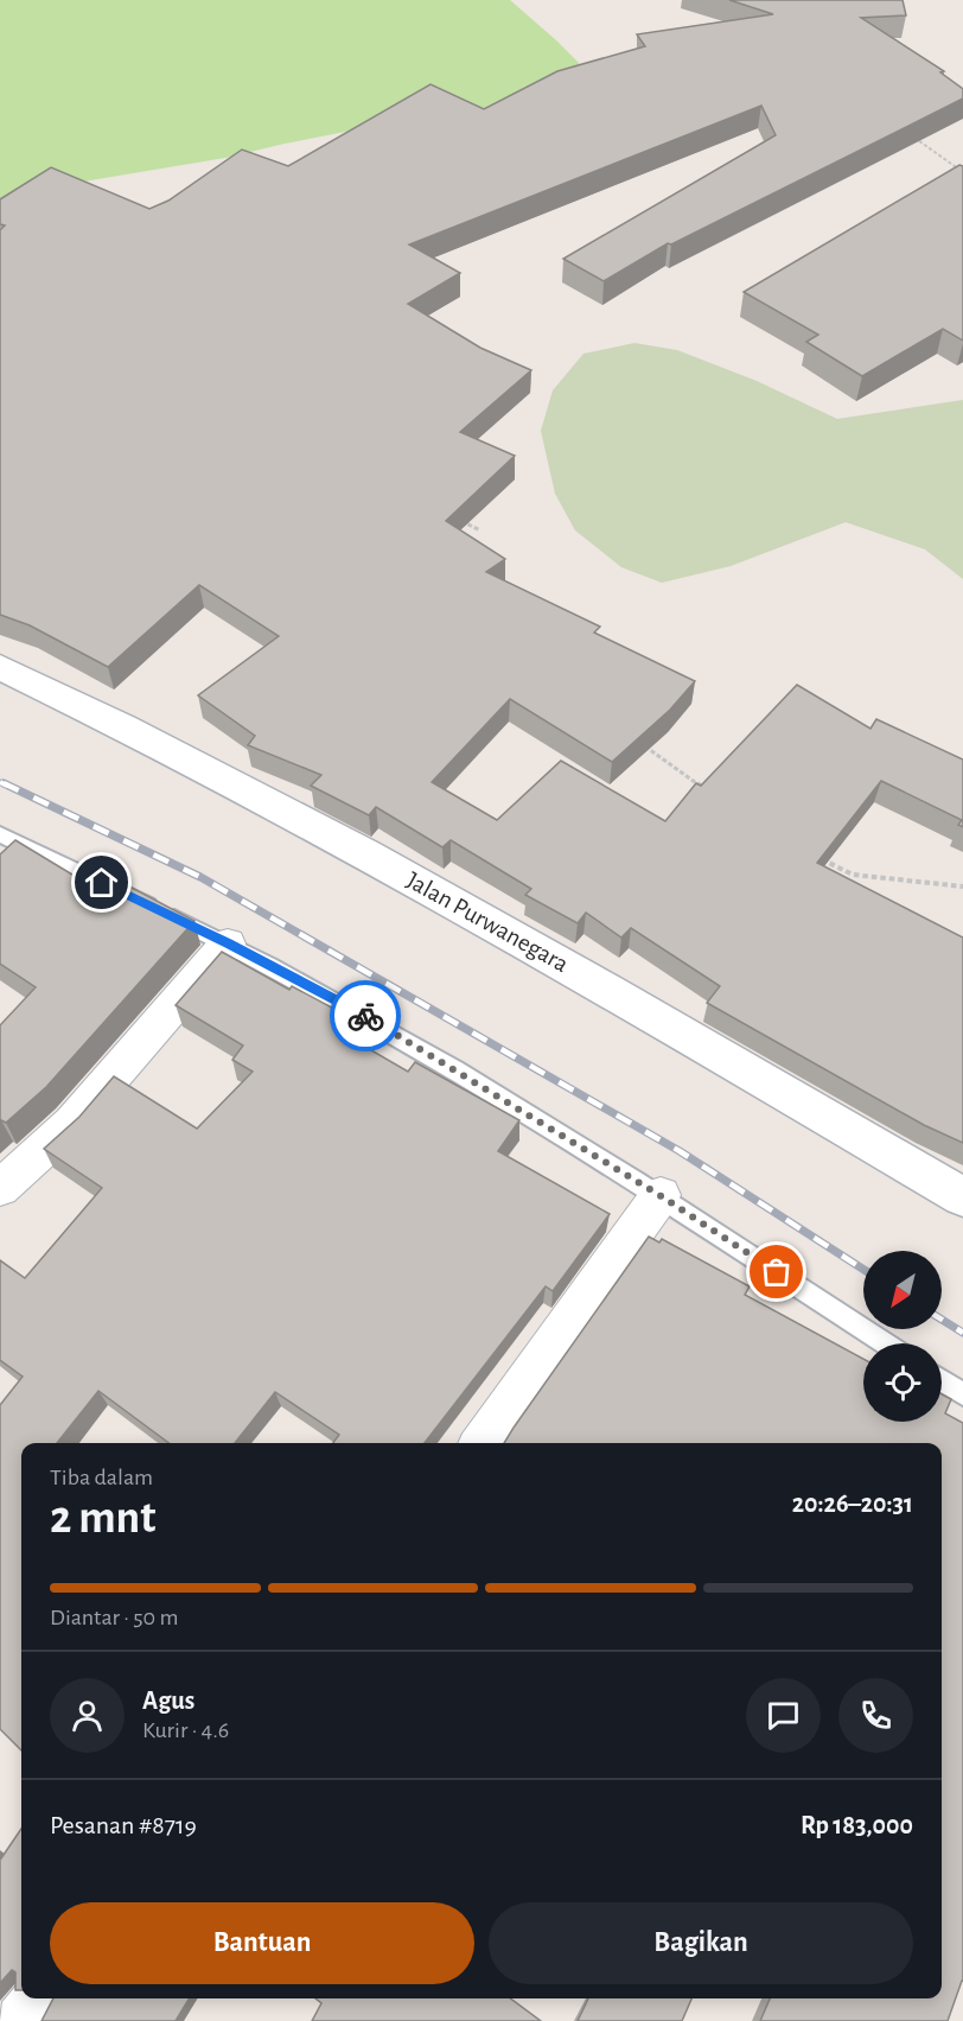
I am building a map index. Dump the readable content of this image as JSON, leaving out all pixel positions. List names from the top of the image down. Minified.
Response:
{"streets":{"street":["Jalan Purwanegara"]},"north":"bottom left","page":{"heading":["2 mnt","Tiba dalam","20:26–20:31"],"panel":["Agus","Kurir · 4.6","Pesanan #8719","Rp 183,000"],"bar":"Diantar · 50 m","buttons":["Bantuan","Bagikan"]}}
